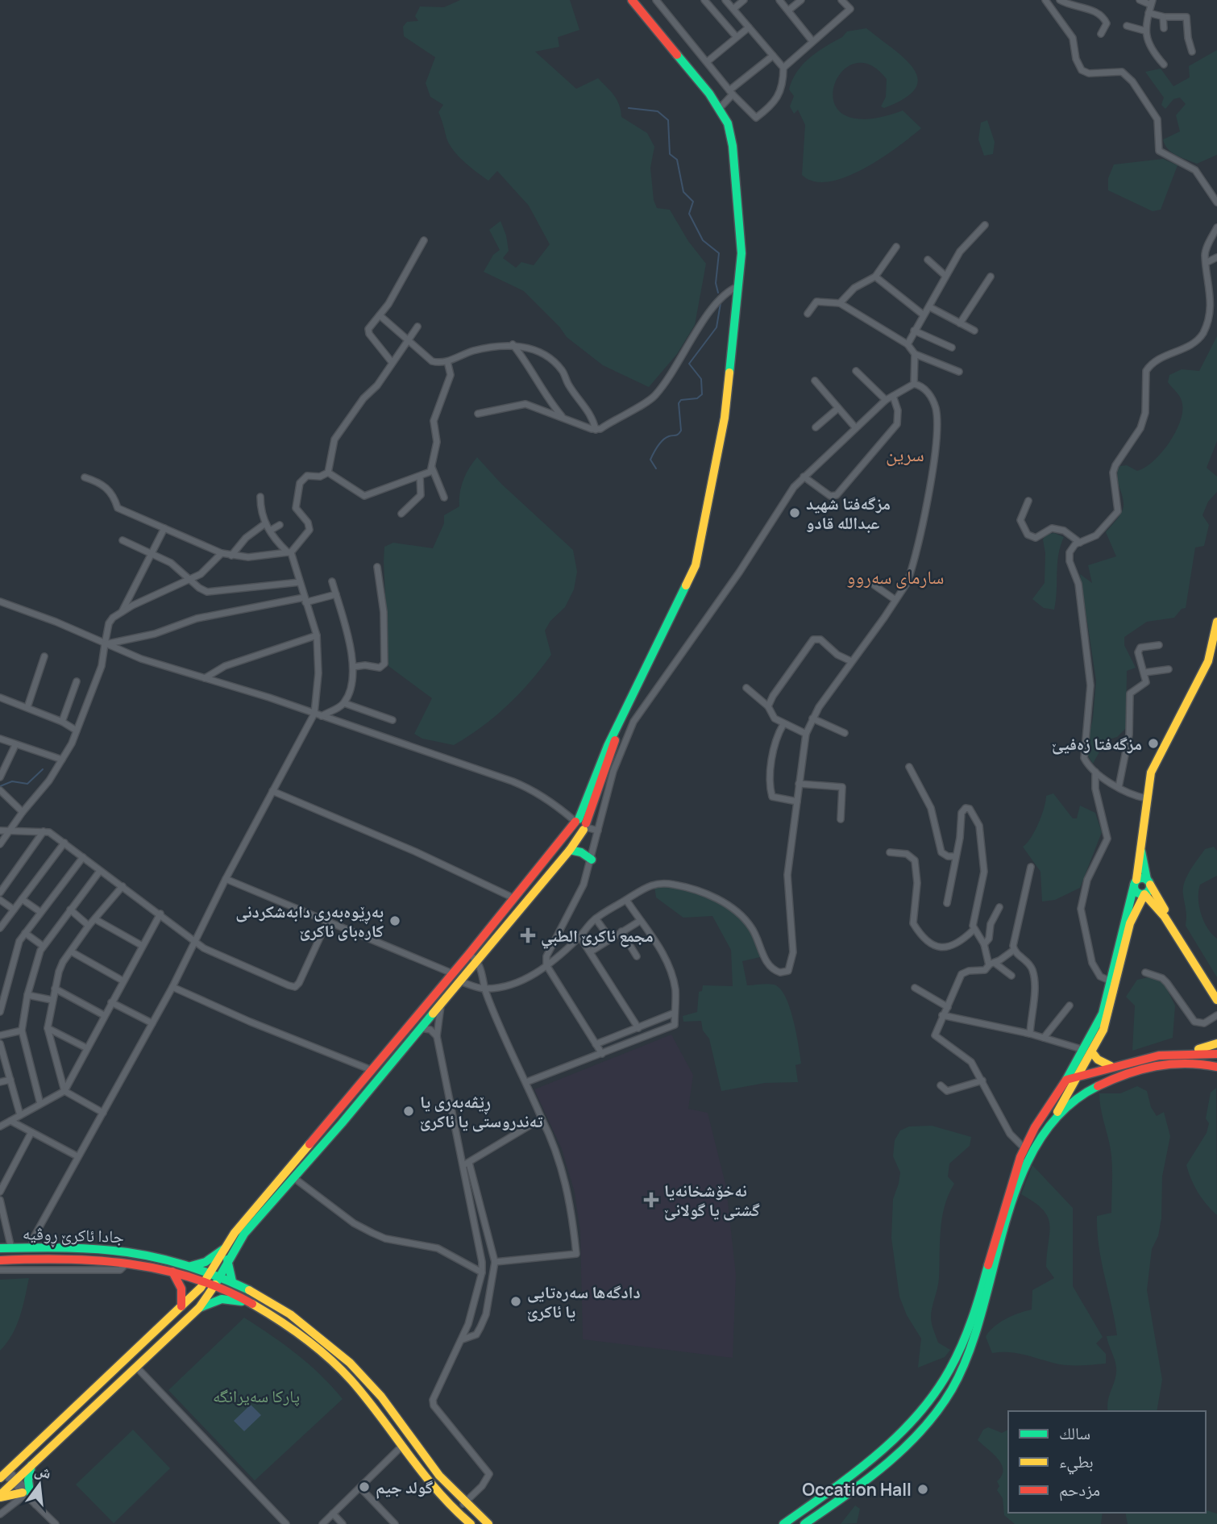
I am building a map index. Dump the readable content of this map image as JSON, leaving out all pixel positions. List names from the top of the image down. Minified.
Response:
{"streets":{"main road":["جادا ئاکرێ ڕوڤیە"]},"districts":["سرين","سارمای سەروو"],"parks":["پارکا سەیرانگه"],"places":{"other":["مزگەفتا شهيد عبدالله قادو","مزگەفتا زەفیێ","بەڕێوەبەری دابەشکردنی کارەبای ئاکرێ","ڕێڤەبەری یا تەندروستی یا ئاکرێ","دادگەها سەرەتایی یا ئاکرێ","گولد جیم","Occation Hall"],"health":["مجمع ئاکرێ الطبي","نەخۆشخانەیا گشتی یا گولانێ"]},"legend":["سالك","بطيء","مزدحم"],"north":"top"}
